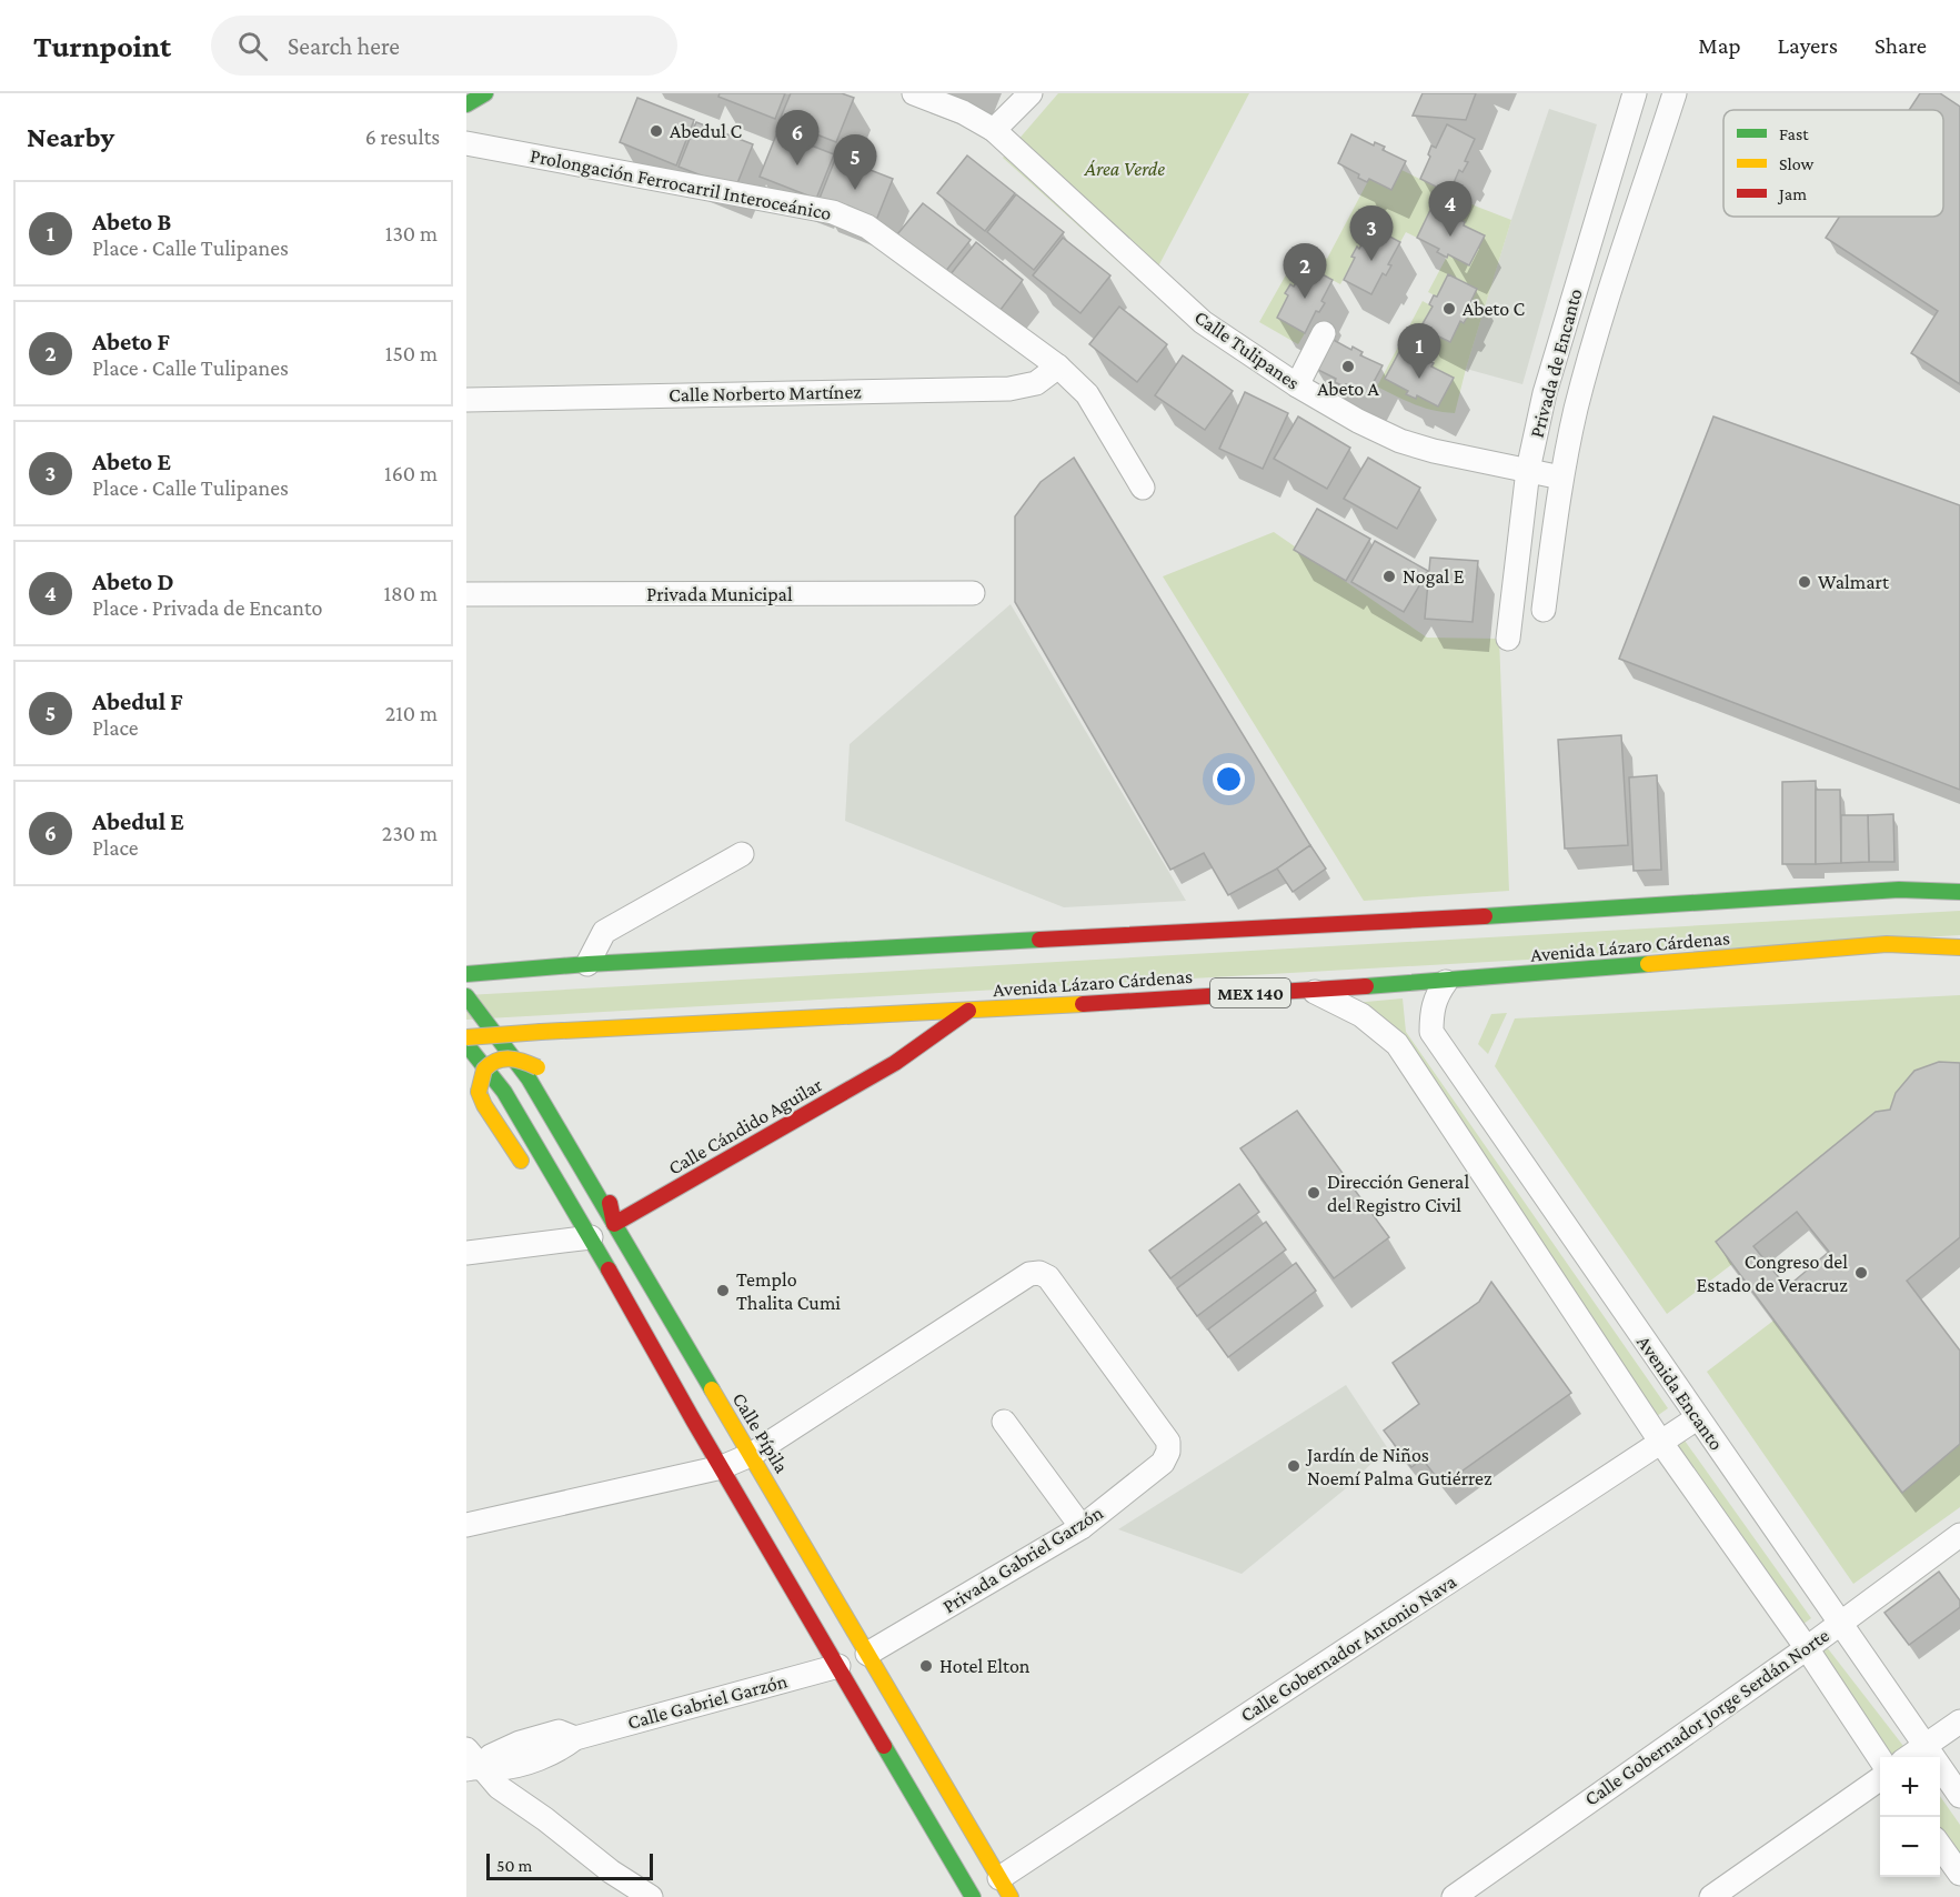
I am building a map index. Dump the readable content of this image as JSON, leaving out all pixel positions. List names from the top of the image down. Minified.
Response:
{"streets":{"main road":["Avenida Lázaro Cárdenas","MEX 140","Calle Cándido Aguilar","Calle Pípila"],"street":["Prolongación Ferrocarril Interoceánico","Calle Tulipanes","Privada de Encanto","Calle Norberto Martínez","Privada Municipal","Avenida Encanto","Privada Gabriel Garzón","Calle Gobernador Antonio Nava","Calle Gabriel Garzón","Calle Gobernador Jorge Serdán Norte"]},"crossings":[["Prolongación Ferrocarril Interoceánico","Calle Norberto Martínez"],["Calle Tulipanes","Privada de Encanto"],["Avenida Lázaro Cárdenas","Calle Cándido Aguilar"],["Avenida Lázaro Cárdenas","Avenida Encanto"],["Calle Cándido Aguilar","Calle Pípila"],["Avenida Encanto","Calle Gobernador Antonio Nava"],["Avenida Encanto","Calle Gobernador Jorge Serdán Norte"],["Calle Pípila","Privada Gabriel Garzón"],["Calle Pípila","Calle Gobernador Antonio Nava"]],"parks":["Área Verde"],"places":["Abedul C","Abeto C","Abeto A","Nogal E","Walmart","Dirección General del Registro Civil","Congreso del Estado de Veracruz","Templo Thalita Cumi","Jardín de Niños Noemí Palma Gutiérrez","Hotel Elton"],"legend":["Fast","Slow","Jam"],"scale_bar":"50 m","page":{"header":"Turnpoint","search":"Search here","nav":["Map","Layers","Share"],"heading":["Nearby","6 results"],"pins":["6","5","4","3","2","1"],"list":[{"mark":"1","name":"Abeto B","note":"Place · Calle Tulipanes","value":"130 m"},{"mark":"2","name":"Abeto F","note":"Place · Calle Tulipanes","value":"150 m"},{"mark":"3","name":"Abeto E","note":"Place · Calle Tulipanes","value":"160 m"},{"mark":"4","name":"Abeto D","note":"Place · Privada de Encanto","value":"180 m"},{"mark":"5","name":"Abedul F","note":"Place","value":"210 m"},{"mark":"6","name":"Abedul E","note":"Place","value":"230 m"}],"map_buttons":["+","−"],"scale":"50 m"}}
